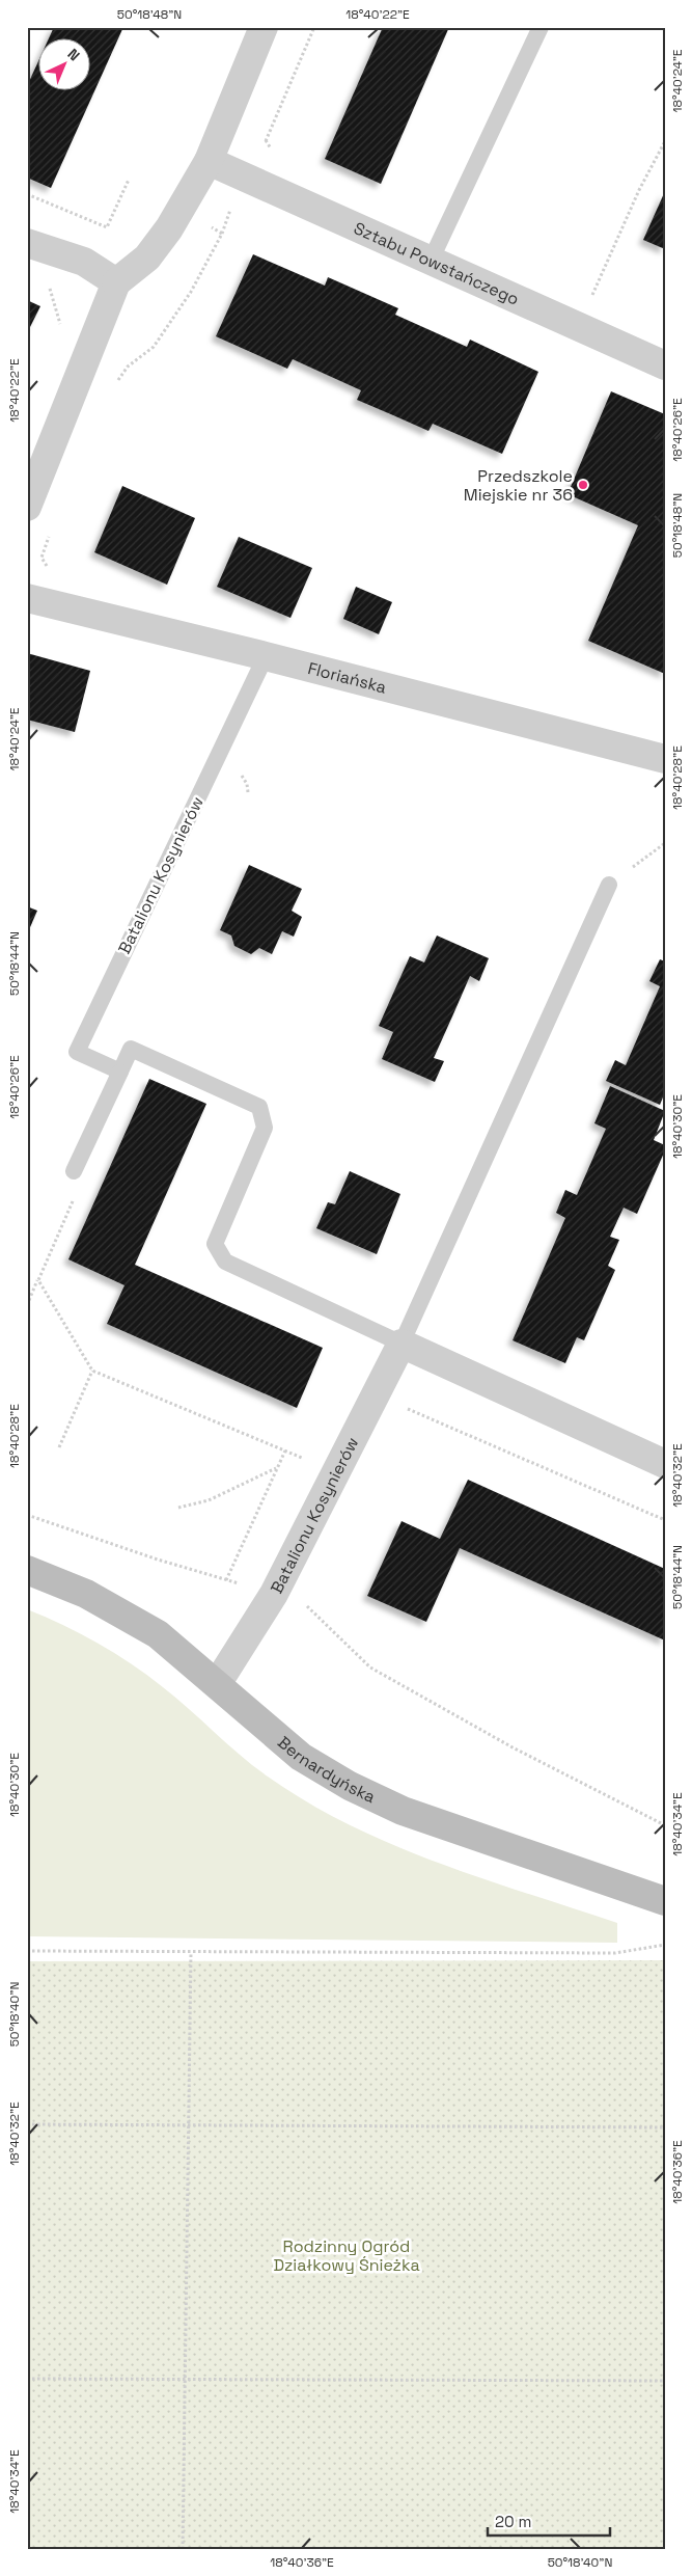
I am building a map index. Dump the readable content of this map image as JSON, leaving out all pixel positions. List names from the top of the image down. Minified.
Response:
{"streets":{"street":["Sztabu Powstańczego","Floriańska","Batalionu Kosynierów","Bernardyńska"]},"crossings":[["Floriańska","Batalionu Kosynierów"],["Batalionu Kosynierów","Bernardyńska"]],"parks":["Rodzinny Ogród Działkowy Śnieżka"],"places":["Przedszkole Miejskie nr 36"],"scale_bar":"20 m","north":"top right","coordinates":["50°18'48\"N","18°40'22\"E","18°40'24\"E","18°40'26\"E","18°40'28\"E","50°18'44\"N","18°40'30\"E","18°40'32\"E","18°40'34\"E","50°18'40\"N","18°40'36\"E"]}
